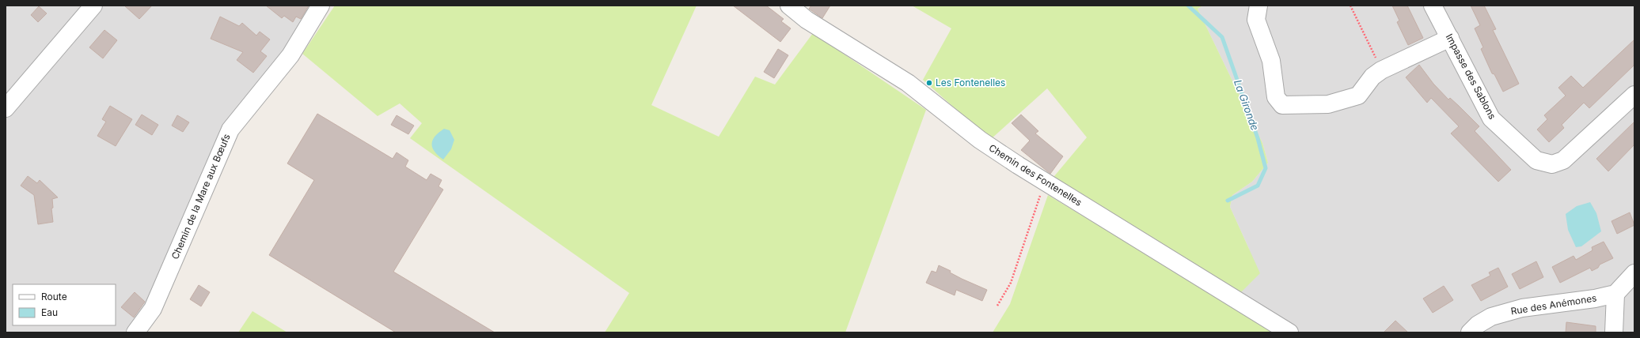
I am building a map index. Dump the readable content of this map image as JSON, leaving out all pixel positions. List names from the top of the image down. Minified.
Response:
{"streets":{"street":["Impasse des Sablons","Chemin des Fontenelles","Chemin de la Mare aux Bœufs","Rue des Anémones"]},"water":["La Gironde"],"places":["Les Fontenelles"],"legend":["Route","Eau"]}
